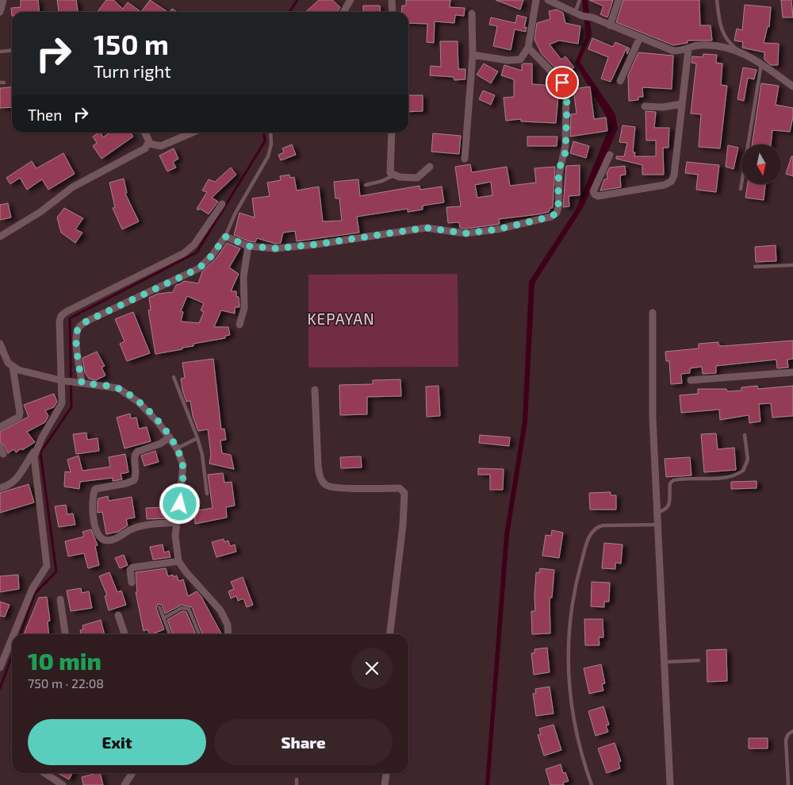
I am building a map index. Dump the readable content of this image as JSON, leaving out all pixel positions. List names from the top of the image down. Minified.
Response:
{"districts":["KEPAYAN"],"north":"bottom","page":{"turn":["150 m","Turn right"],"then":"Then","heading":["10 min","750 m · 22:08"],"buttons":["Exit","Share"]}}
